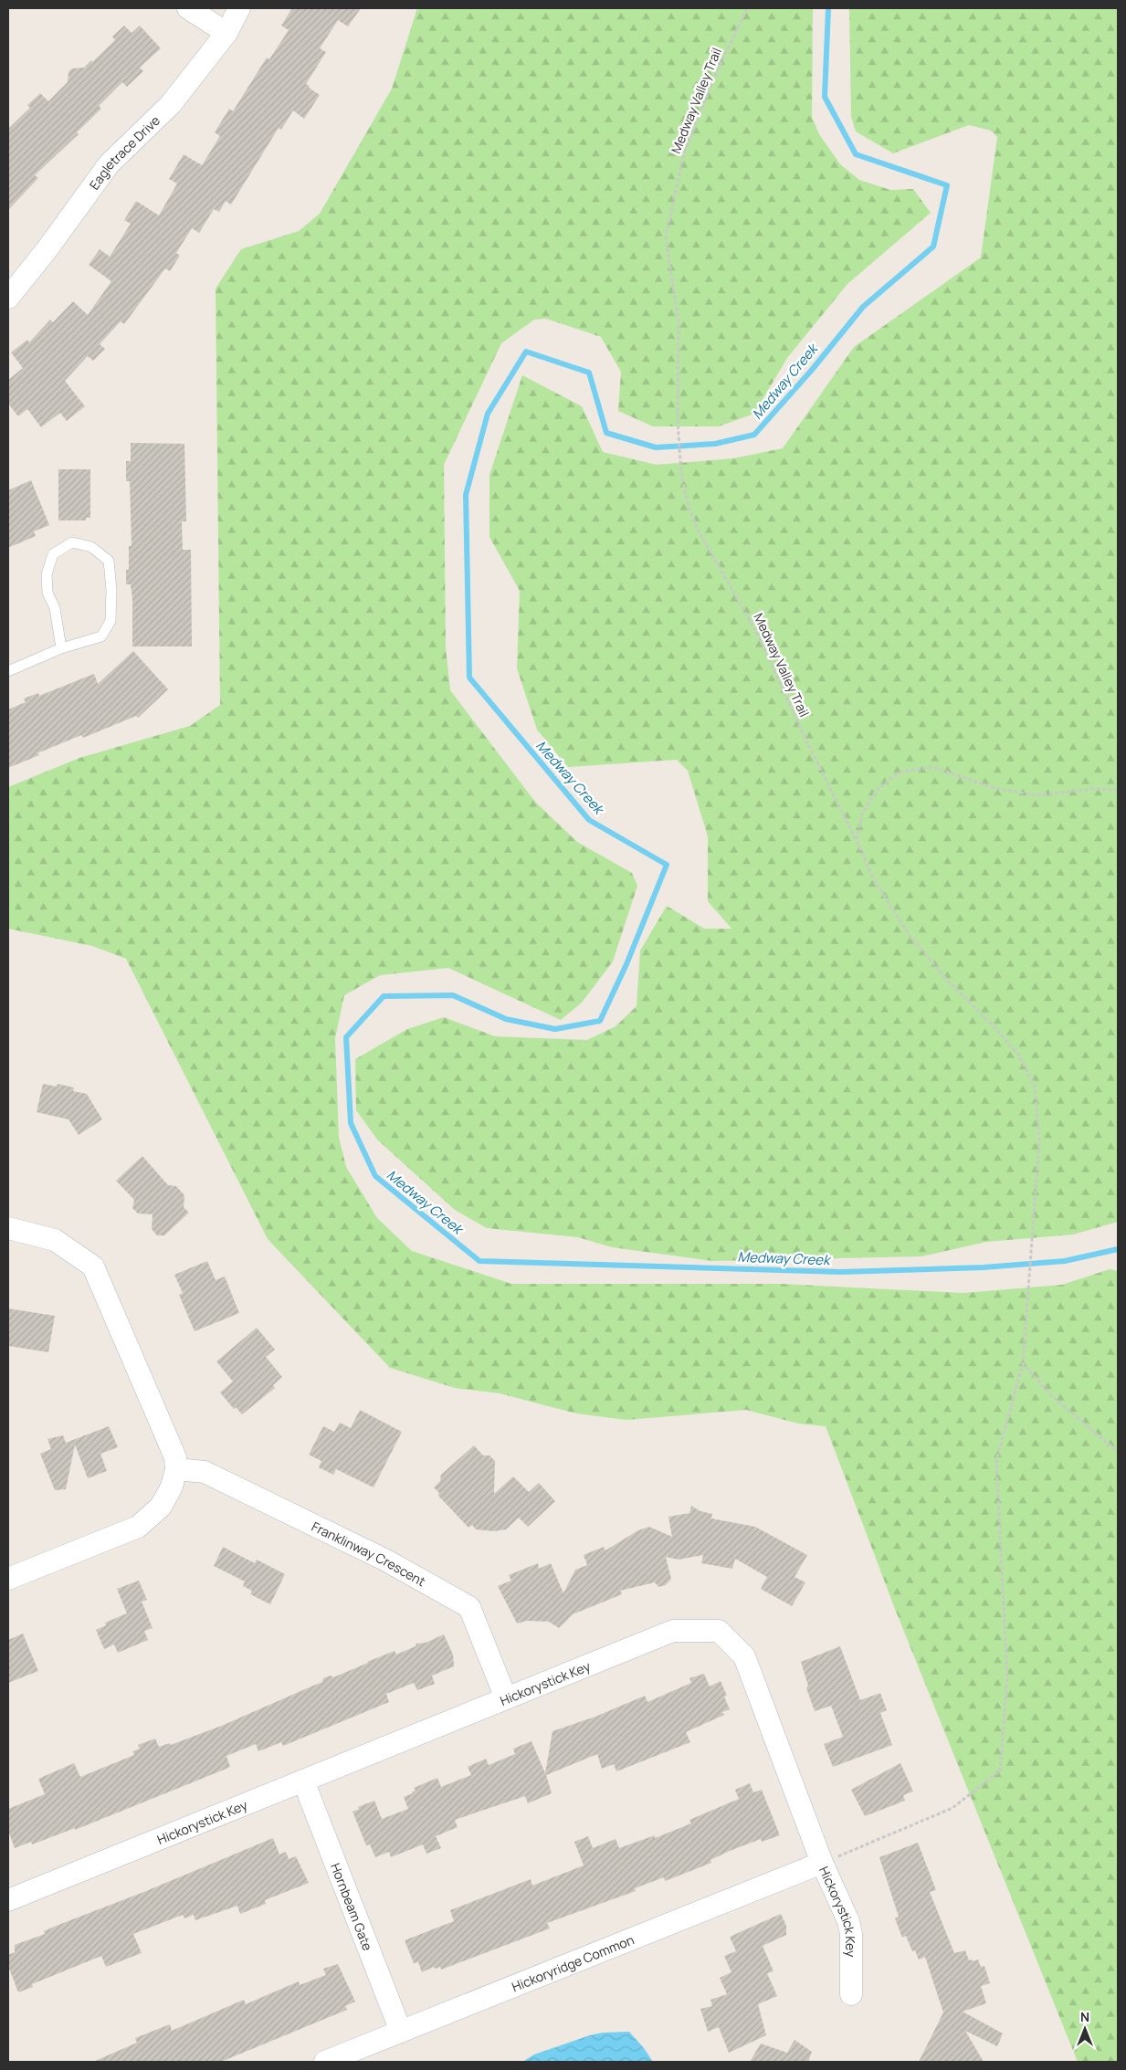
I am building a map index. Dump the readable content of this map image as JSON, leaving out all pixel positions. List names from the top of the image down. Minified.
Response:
{"streets":{"street":["Eagletrace Drive","Franklinway Crescent","Hickorystick Key","Hornbeam Gate","Hickoryridge Common"],"path":["Medway Valley Trail"]},"crossings":[["Medway Valley Trail","Hickorystick Key"],["Medway Valley Trail","Hickoryridge Common"],["Franklinway Crescent","Hickorystick Key"],["Hickorystick Key","Hornbeam Gate"],["Hickorystick Key","Hickoryridge Common"],["Hornbeam Gate","Hickoryridge Common"]],"water":["Medway Creek"],"north":"top"}
